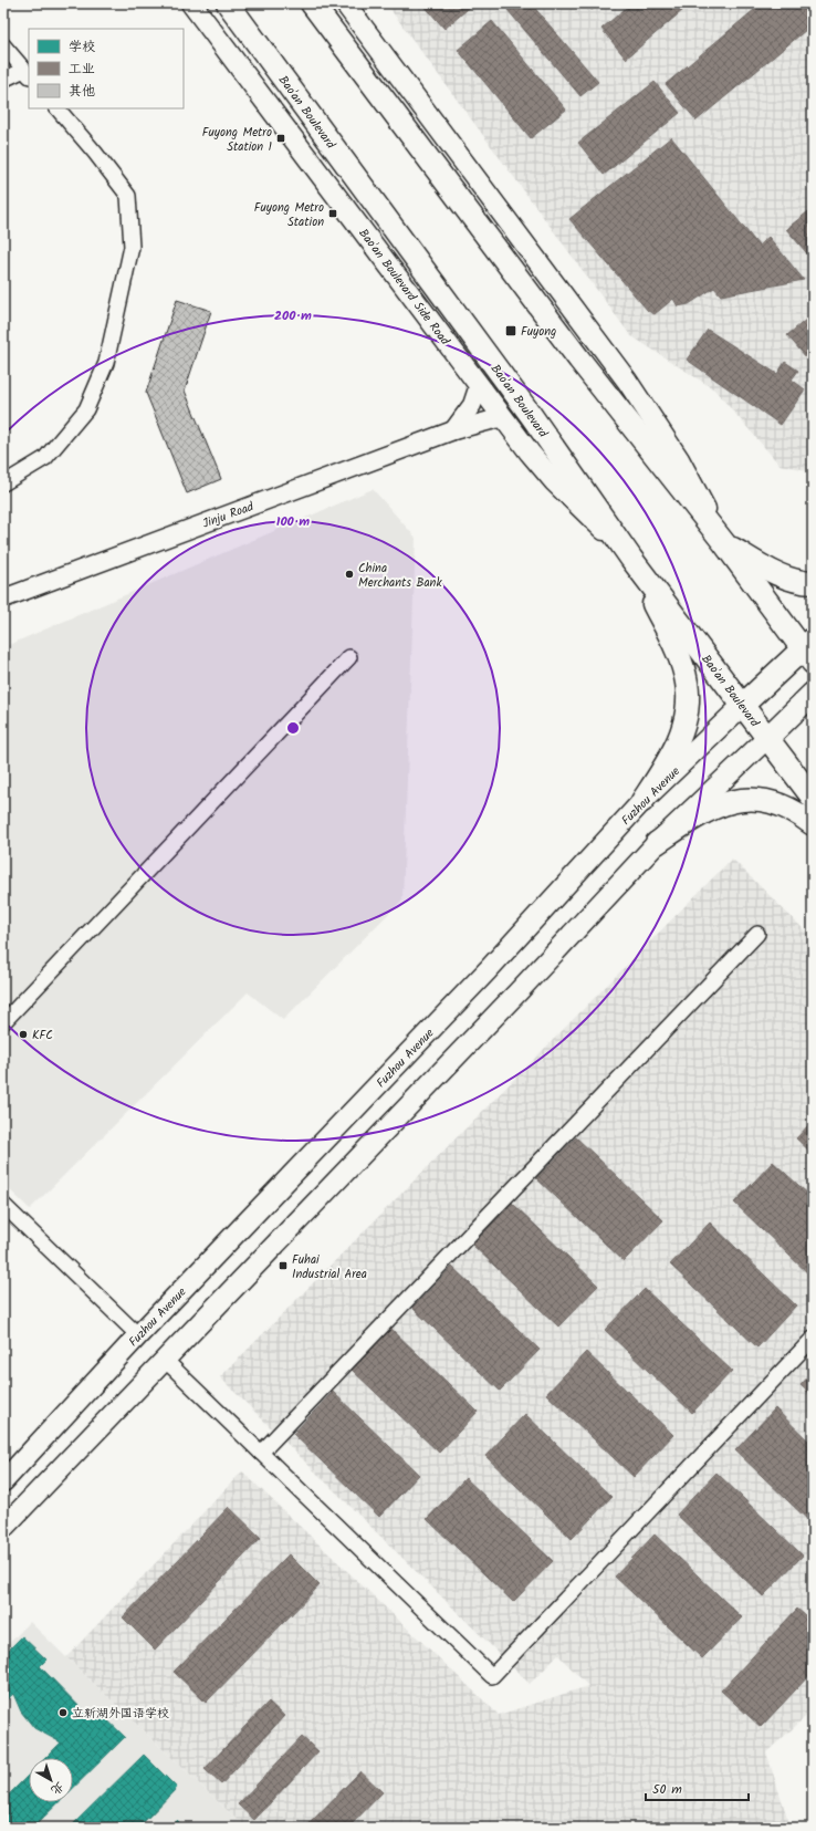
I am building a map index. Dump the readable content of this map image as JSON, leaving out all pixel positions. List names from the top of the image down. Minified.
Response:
{"streets":{"main road":["Bao'an Boulevard","Bao'an Boulevard Side Road","Fuzhou Avenue"],"street":["Jinju Road"]},"crossings":[["Bao'an Boulevard","Bao'an Boulevard Side Road"],["Bao'an Boulevard","Fuzhou Avenue"],["Bao'an Boulevard Side Road","Jinju Road"]],"places":{"transit":["Fuyong Metro Station 1","Fuyong Metro Station","Fuyong","Fuhai Industrial Area"],"other":["China Merchants Bank","KFC","立新湖外国语学校"]},"legend":["学校","工业","其他"],"scale_bar":"50 m","north":"bottom right","rings":["200 m","100 m"]}
